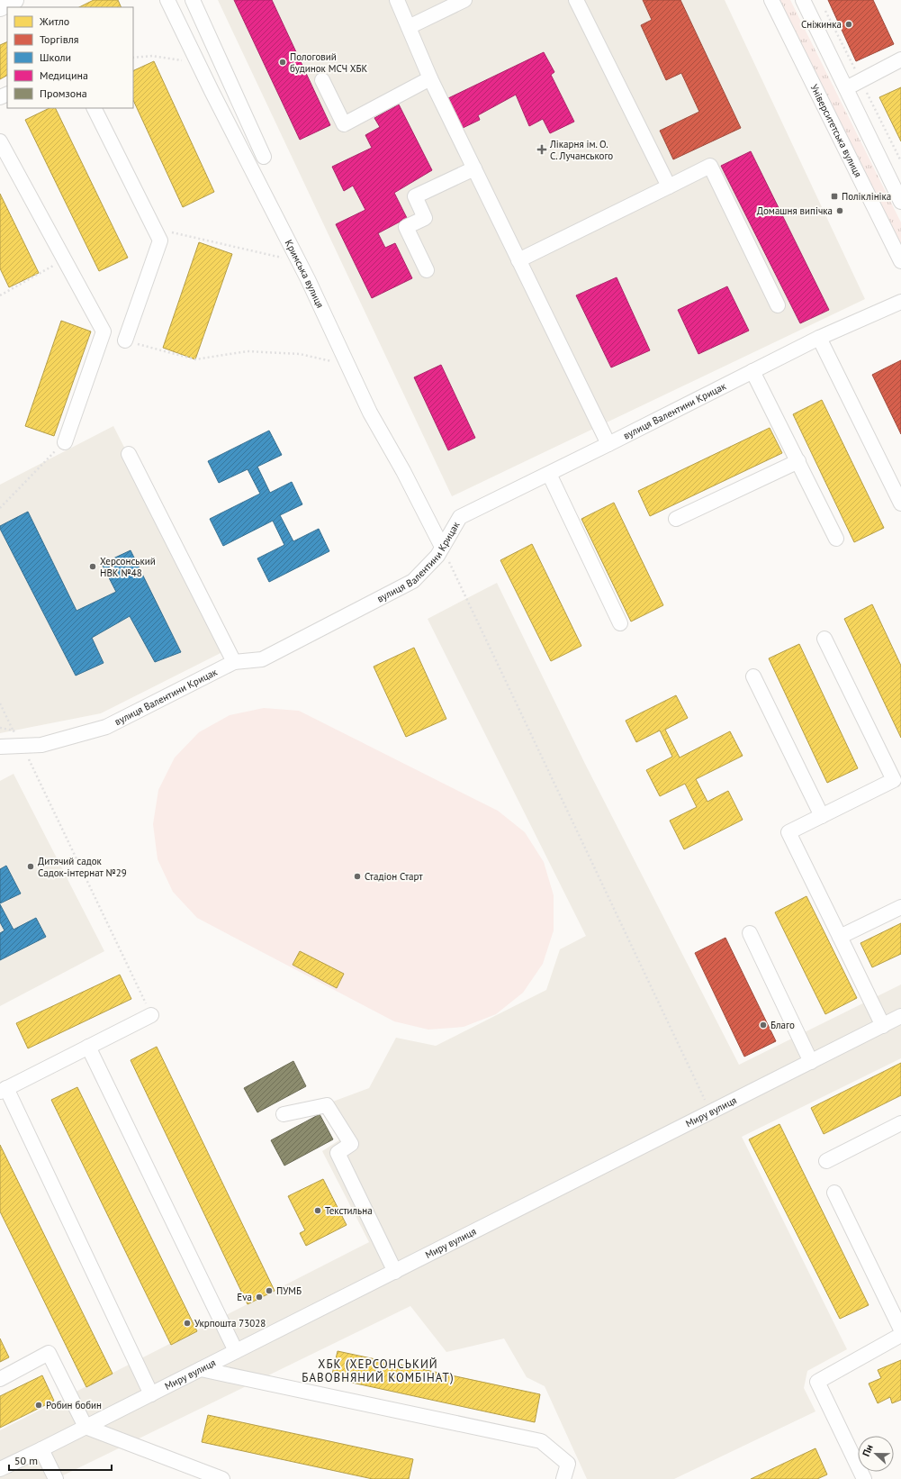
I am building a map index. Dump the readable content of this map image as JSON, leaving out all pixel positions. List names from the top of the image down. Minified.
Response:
{"streets":{"street":["Університетська вулиця","Кримська вулиця","вулиця Валентини Крицак","Миру вулиця"]},"crossings":[["Кримська вулиця","вулиця Валентини Крицак"]],"districts":["ХБК (ХЕРСОНСЬКИЙ БАВОВНЯНИЙ КОМБІНАТ)"],"places":{"other":["Сніжинка","Пологовий будинок МСЧ ХБК","Домашня випічка","Херсонський НВК №48","Дитячий садок Садок-інтернат №29","Стадіон Старт","Благо","Текстильна","ПУМБ","Eva","Укрпошта 73028","Робин бобин"],"health":["Лікарня ім. О. С. Лучанського"],"transit":["Поліклініка"]},"legend":["Житло","Торгівля","Школи","Медицина","Промзона"],"scale_bar":"50 m","north":"left"}
